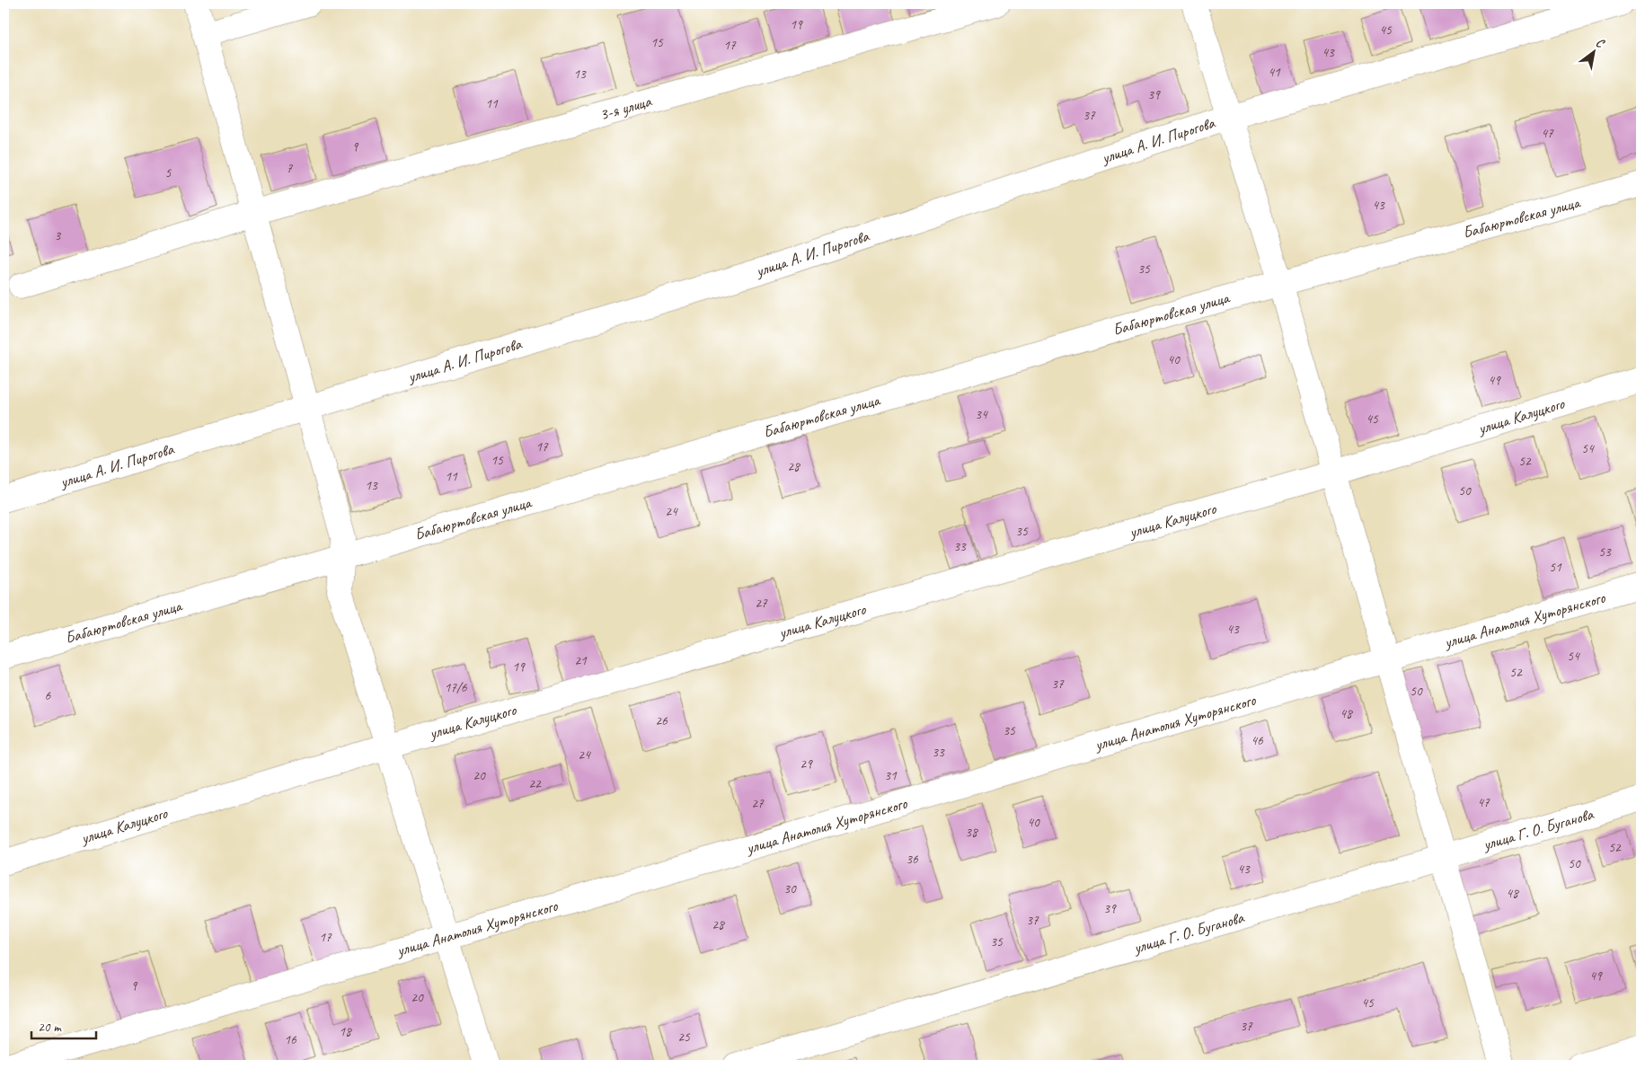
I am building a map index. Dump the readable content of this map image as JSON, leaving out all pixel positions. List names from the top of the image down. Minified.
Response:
{"streets":{"street":["3-я улица","улица А. И. Пирогова","Бабаюртовская улица","улица Калуцкого","улица Анатолия Хуторянского","улица Г. О. Буганова"]},"house_numbers":["19","45","15","17","43","41","13","39","11","37","47","9","7","5","43","3","35","40","49","34","45","17","54","15","52","28","11","13","50","24","35","33","53","51","27","43","54","21","19","52","37","17/6","50","6","48","26","35","46","33","24","29","20","31","22","47","27","40","38","52","36","50","43","30","48","39","37","28","17","35","49","9","20","45","37","18","25","16"],"scale_bar":"20 m","north":"top right"}
